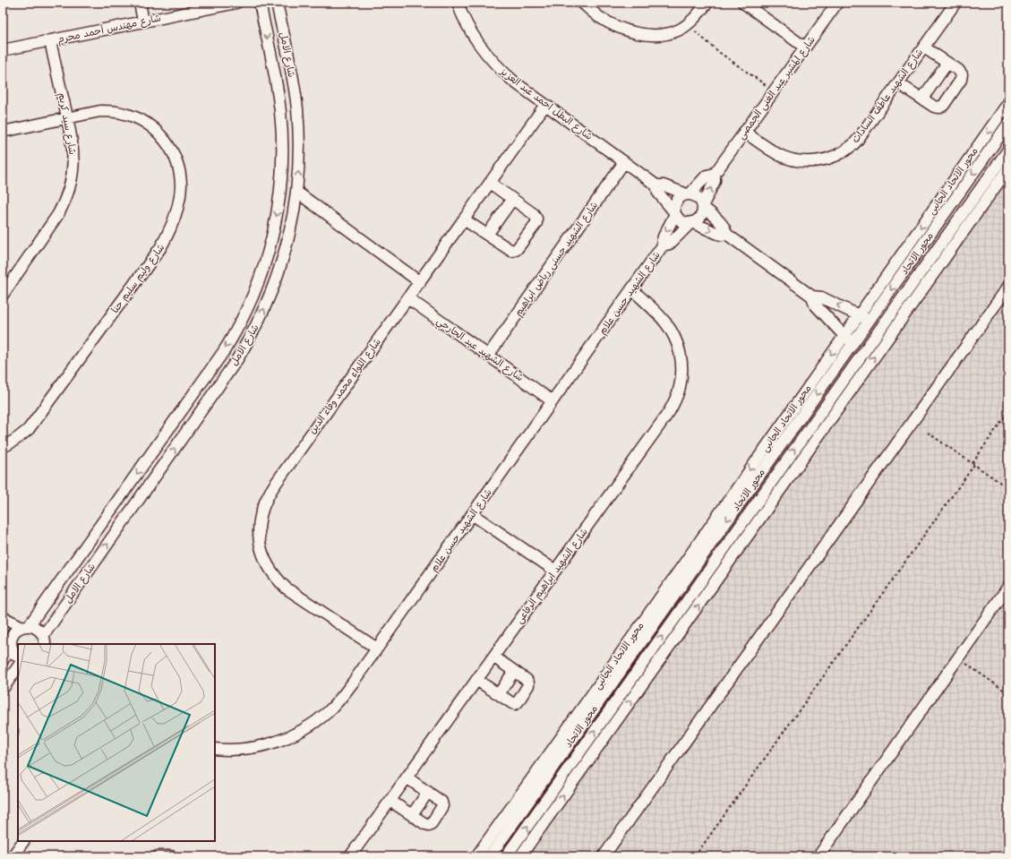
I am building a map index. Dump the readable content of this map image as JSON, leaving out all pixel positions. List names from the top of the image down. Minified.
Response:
{"streets":{"street":["شارع مهندس أحمد محرم","شارع الامل","شارع المشير عبد الغنى الجمصى","شارع الشهيد عاطف السادات","شارع البطل احمد عبد العزيز","شارع سيد كريم","محور الاتحاد الجانبى","محور الاتحاد","شارع الشهيد حسنى رياض ابراهيم","شارع وليم سليم حنا","شارع الشهيد حسن علام","شارع الشهيد عيد الجارحي","شارع اللواء محمد وفاء الدين","شارع الشهيد ابراهيم الرفاعى"]},"crossings":[["شارع مهندس أحمد محرم","شارع سيد كريم"],["شارع المشير عبد الغنى الجمصى","شارع الشهيد عاطف السادات"],["شارع المشير عبد الغنى الجمصى","شارع البطل احمد عبد العزيز"],["شارع المشير عبد الغنى الجمصى","شارع الشهيد حسن علام"],["شارع البطل احمد عبد العزيز","شارع الشهيد حسنى رياض ابراهيم"],["شارع البطل احمد عبد العزيز","شارع الشهيد حسن علام"],["شارع البطل احمد عبد العزيز","شارع اللواء محمد وفاء الدين"],["شارع سيد كريم","شارع وليم سليم حنا"],["شارع الشهيد حسنى رياض ابراهيم","شارع الشهيد عيد الجارحي"],["شارع الشهيد حسن علام","شارع الشهيد عيد الجارحي"],["شارع الشهيد حسن علام","شارع اللواء محمد وفاء الدين"],["شارع الشهيد حسن علام","شارع الشهيد ابراهيم الرفاعى"],["شارع الشهيد عيد الجارحي","شارع اللواء محمد وفاء الدين"]]}
